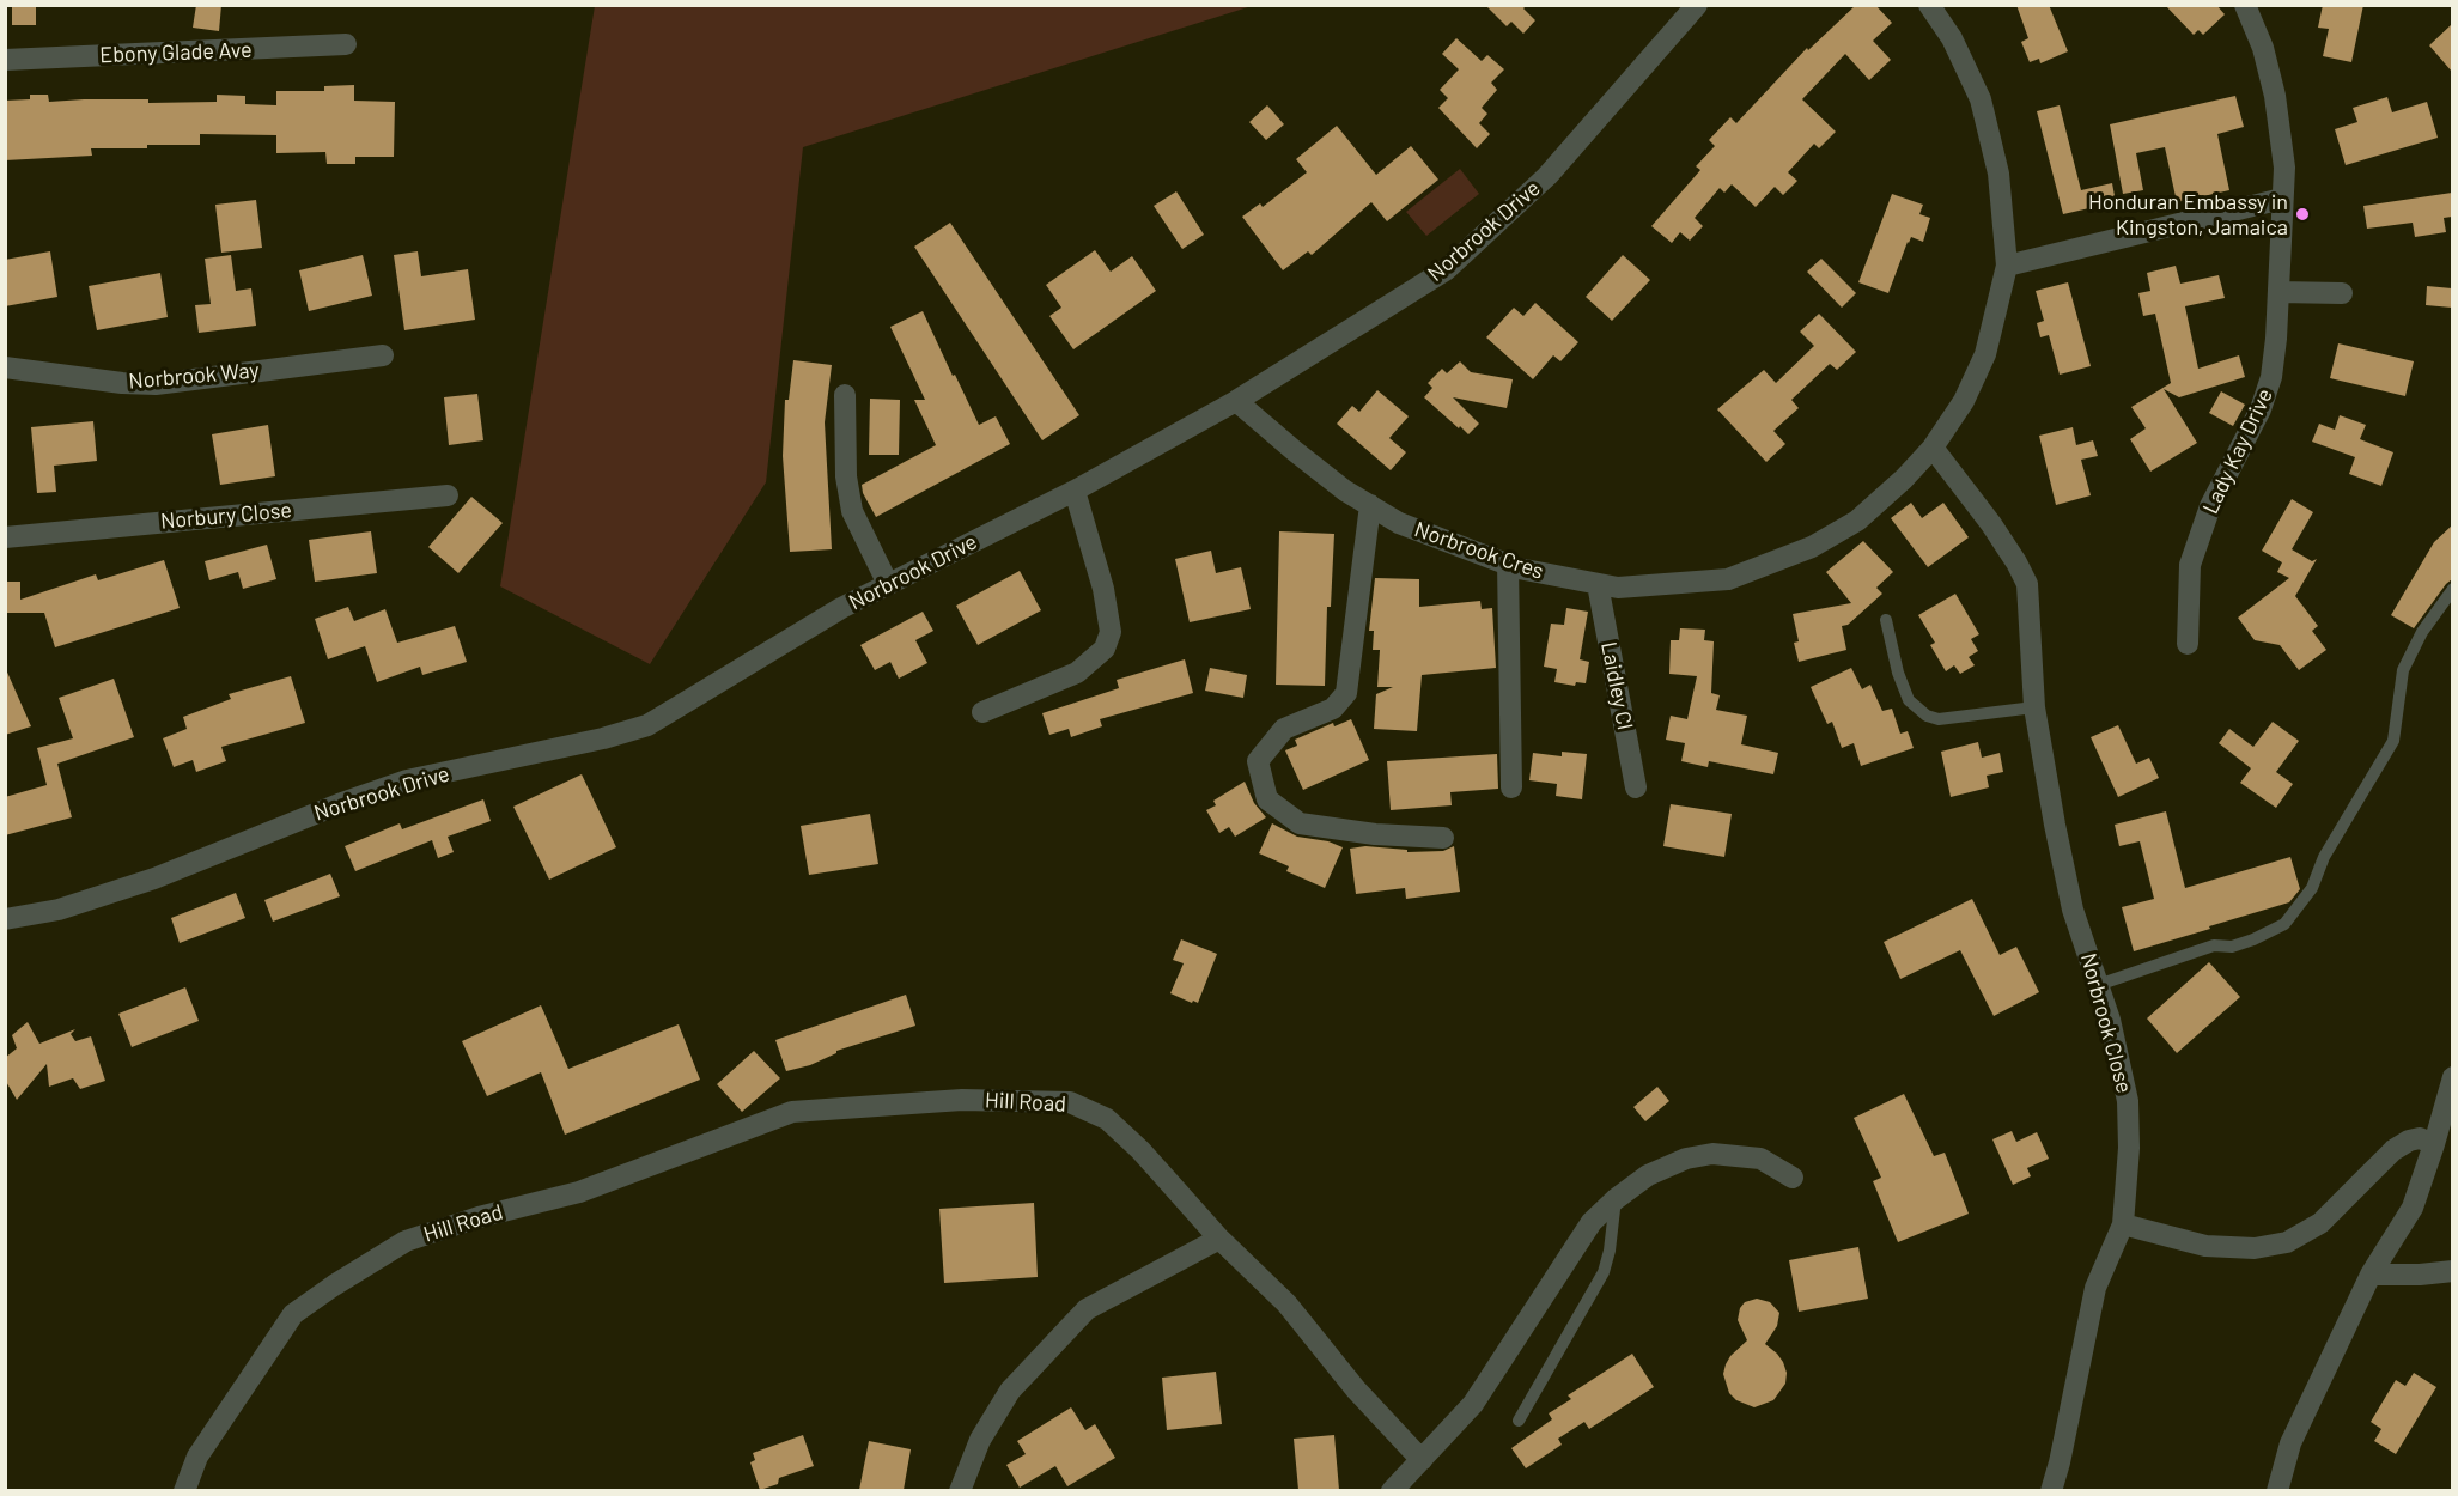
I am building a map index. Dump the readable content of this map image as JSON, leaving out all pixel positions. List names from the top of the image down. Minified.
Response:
{"streets":{"street":["Ebony Glade Ave","Norbrook Drive","Norbrook Way","Lady Kay Drive","Norbury Close","Norbrook Cres","Laidley Cl","Norbrook Close","Hill Road"]},"crossings":[["Norbrook Drive","Norbrook Cres"],["Norbrook Cres","Laidley Cl"],["Norbrook Cres","Norbrook Close"]],"places":["Honduran Embassy in Kingston, Jamaica"]}
